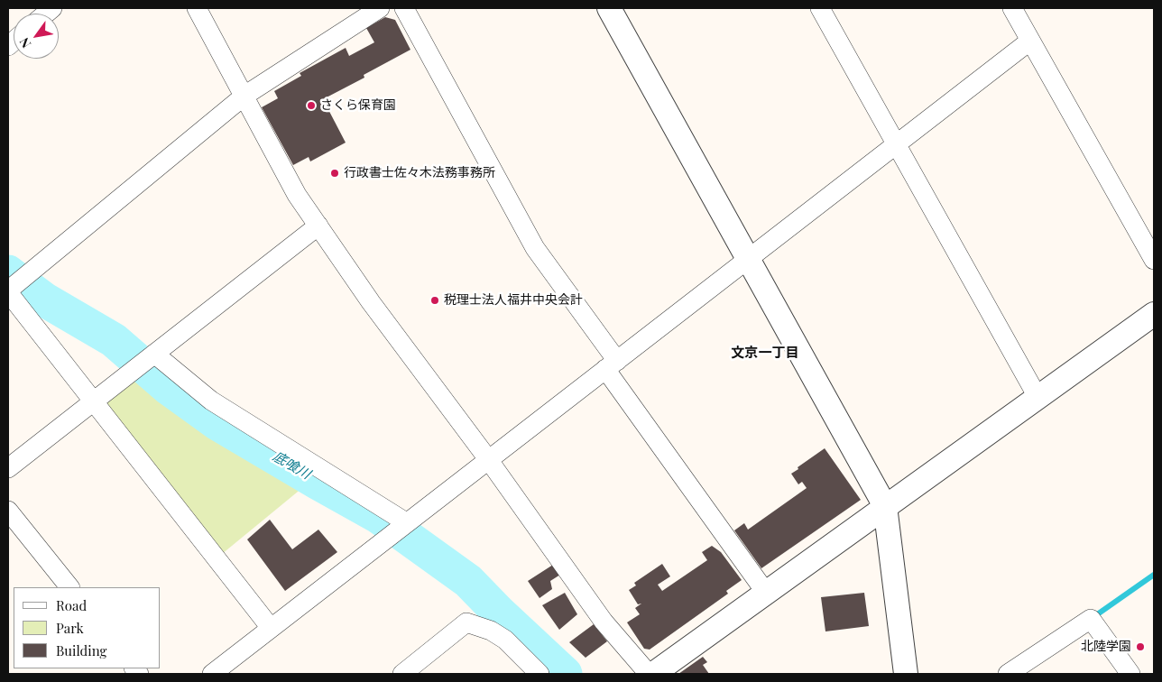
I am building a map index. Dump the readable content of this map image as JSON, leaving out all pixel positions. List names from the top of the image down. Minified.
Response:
{"districts":["文京一丁目"],"water":["底喰川"],"places":["さくら保育園","行政書士佐々木法務事務所","税理士法人福井中央会計","北陸学園"],"legend":["Road","Park","Building"],"north":"bottom left"}
